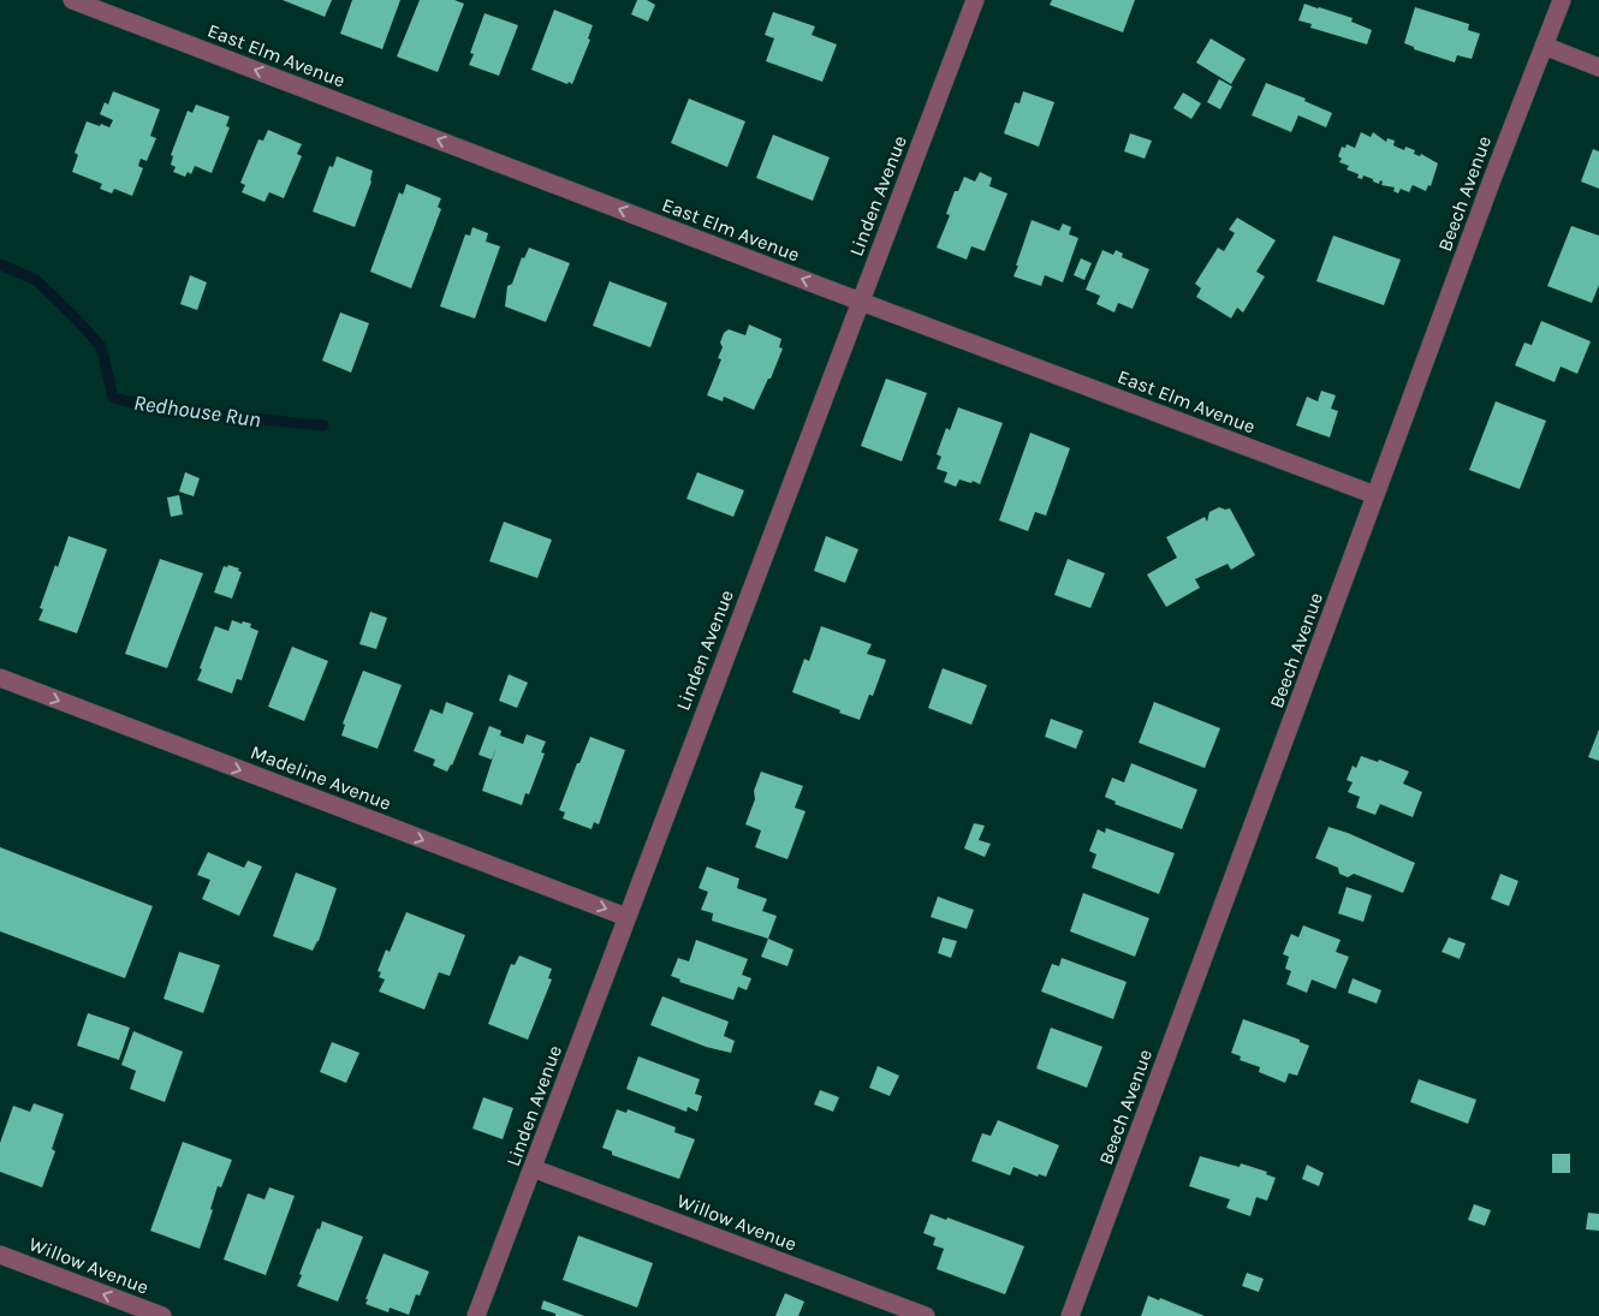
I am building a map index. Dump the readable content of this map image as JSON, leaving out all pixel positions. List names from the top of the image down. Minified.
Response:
{"streets":{"street":["East Elm Avenue","Beech Avenue","Linden Avenue","Madeline Avenue","Willow Avenue"]},"crossings":[["East Elm Avenue","Beech Avenue"],["East Elm Avenue","Linden Avenue"],["Linden Avenue","Madeline Avenue"],["Linden Avenue","Willow Avenue"]],"one_way":["East Elm Avenue","Madeline Avenue"],"water":["Redhouse Run"]}
